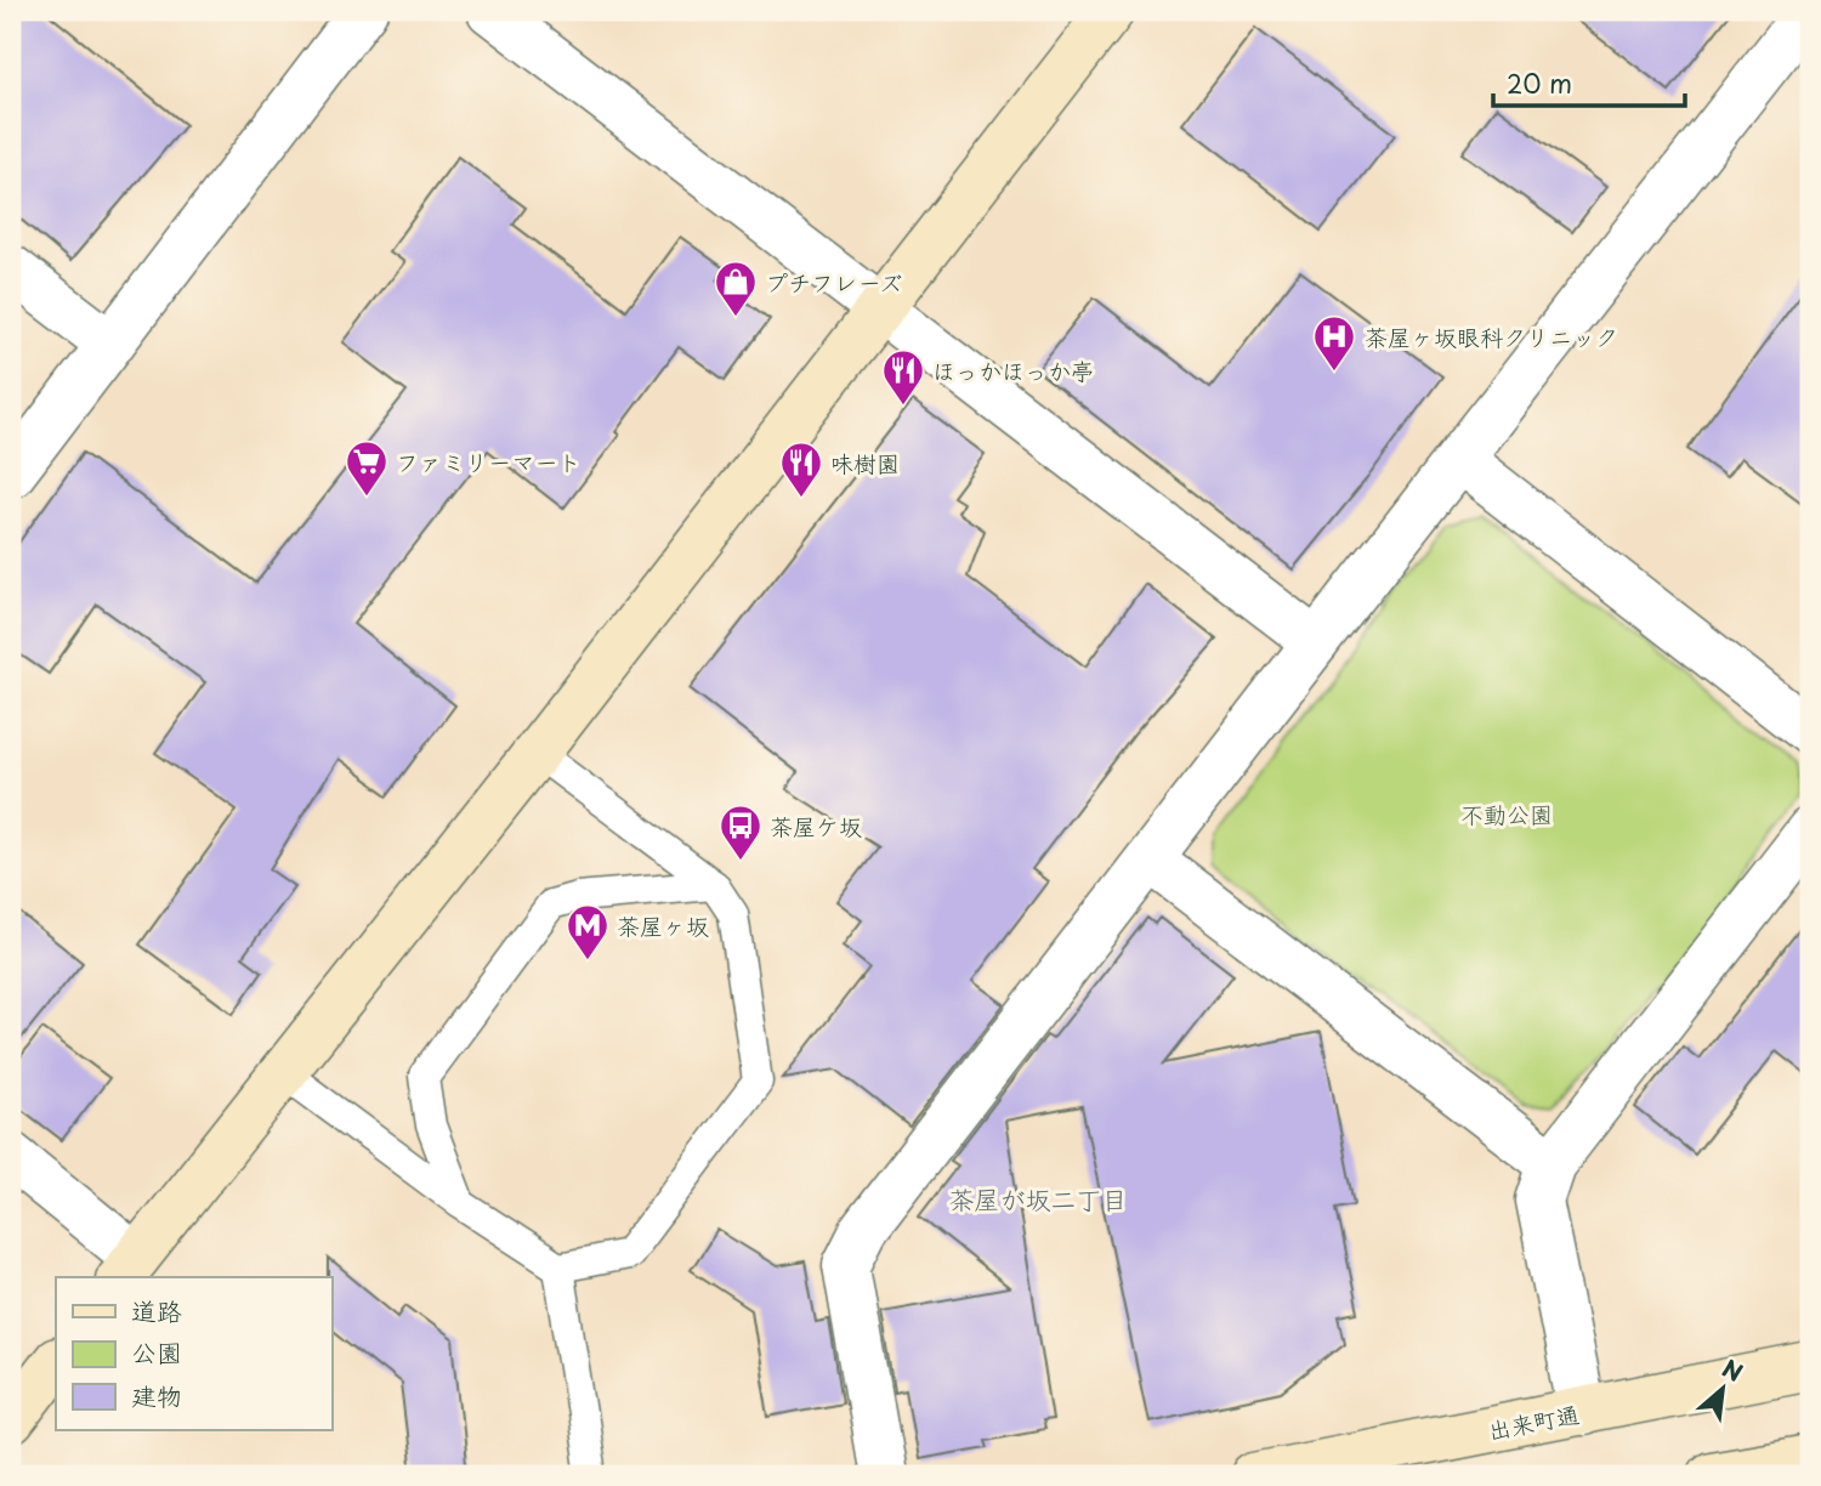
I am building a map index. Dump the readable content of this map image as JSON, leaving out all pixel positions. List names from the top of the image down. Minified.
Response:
{"streets":{"street":["出来町通"]},"districts":["茶屋が坂二丁目"],"parks":["不動公園"],"places":{"shop":["プチフレーズ"],"hospital":["茶屋ヶ坂眼科クリニック"],"restaurant":["ほっかほっか亭","味樹園"],"supermarket":["ファミリーマート"],"bus stop":["茶屋ケ坂"],"metro station":["茶屋ヶ坂"]},"legend":["道路","公園","建物"],"scale_bar":"20 m","north":"top right"}
